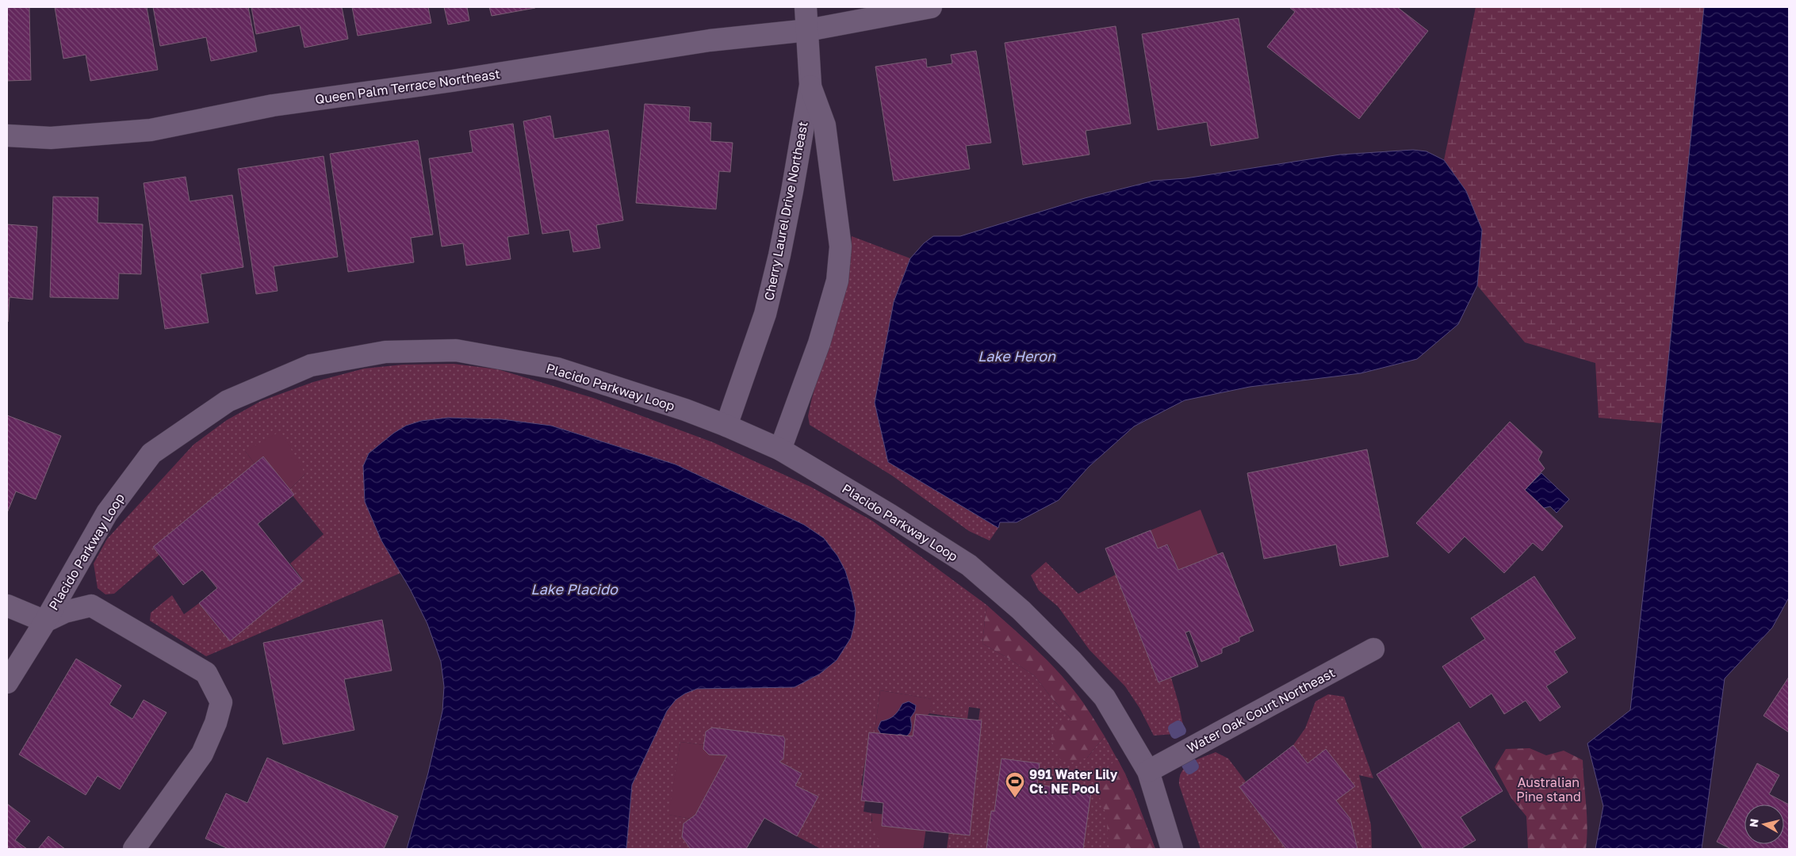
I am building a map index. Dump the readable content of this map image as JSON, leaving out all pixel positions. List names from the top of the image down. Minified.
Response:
{"streets":{"street":["Queen Palm Terrace Northeast","Cherry Laurel Drive Northeast","Placido Parkway Loop","Water Oak Court Northeast"]},"crossings":[["Queen Palm Terrace Northeast","Cherry Laurel Drive Northeast"],["Cherry Laurel Drive Northeast","Placido Parkway Loop"],["Placido Parkway Loop","Water Oak Court Northeast"]],"water":["Lake Heron","Lake Placido"],"parks":["Australian Pine stand"],"places":{"sports":["991 Water Lily Ct. NE Pool"]},"north":"left"}
